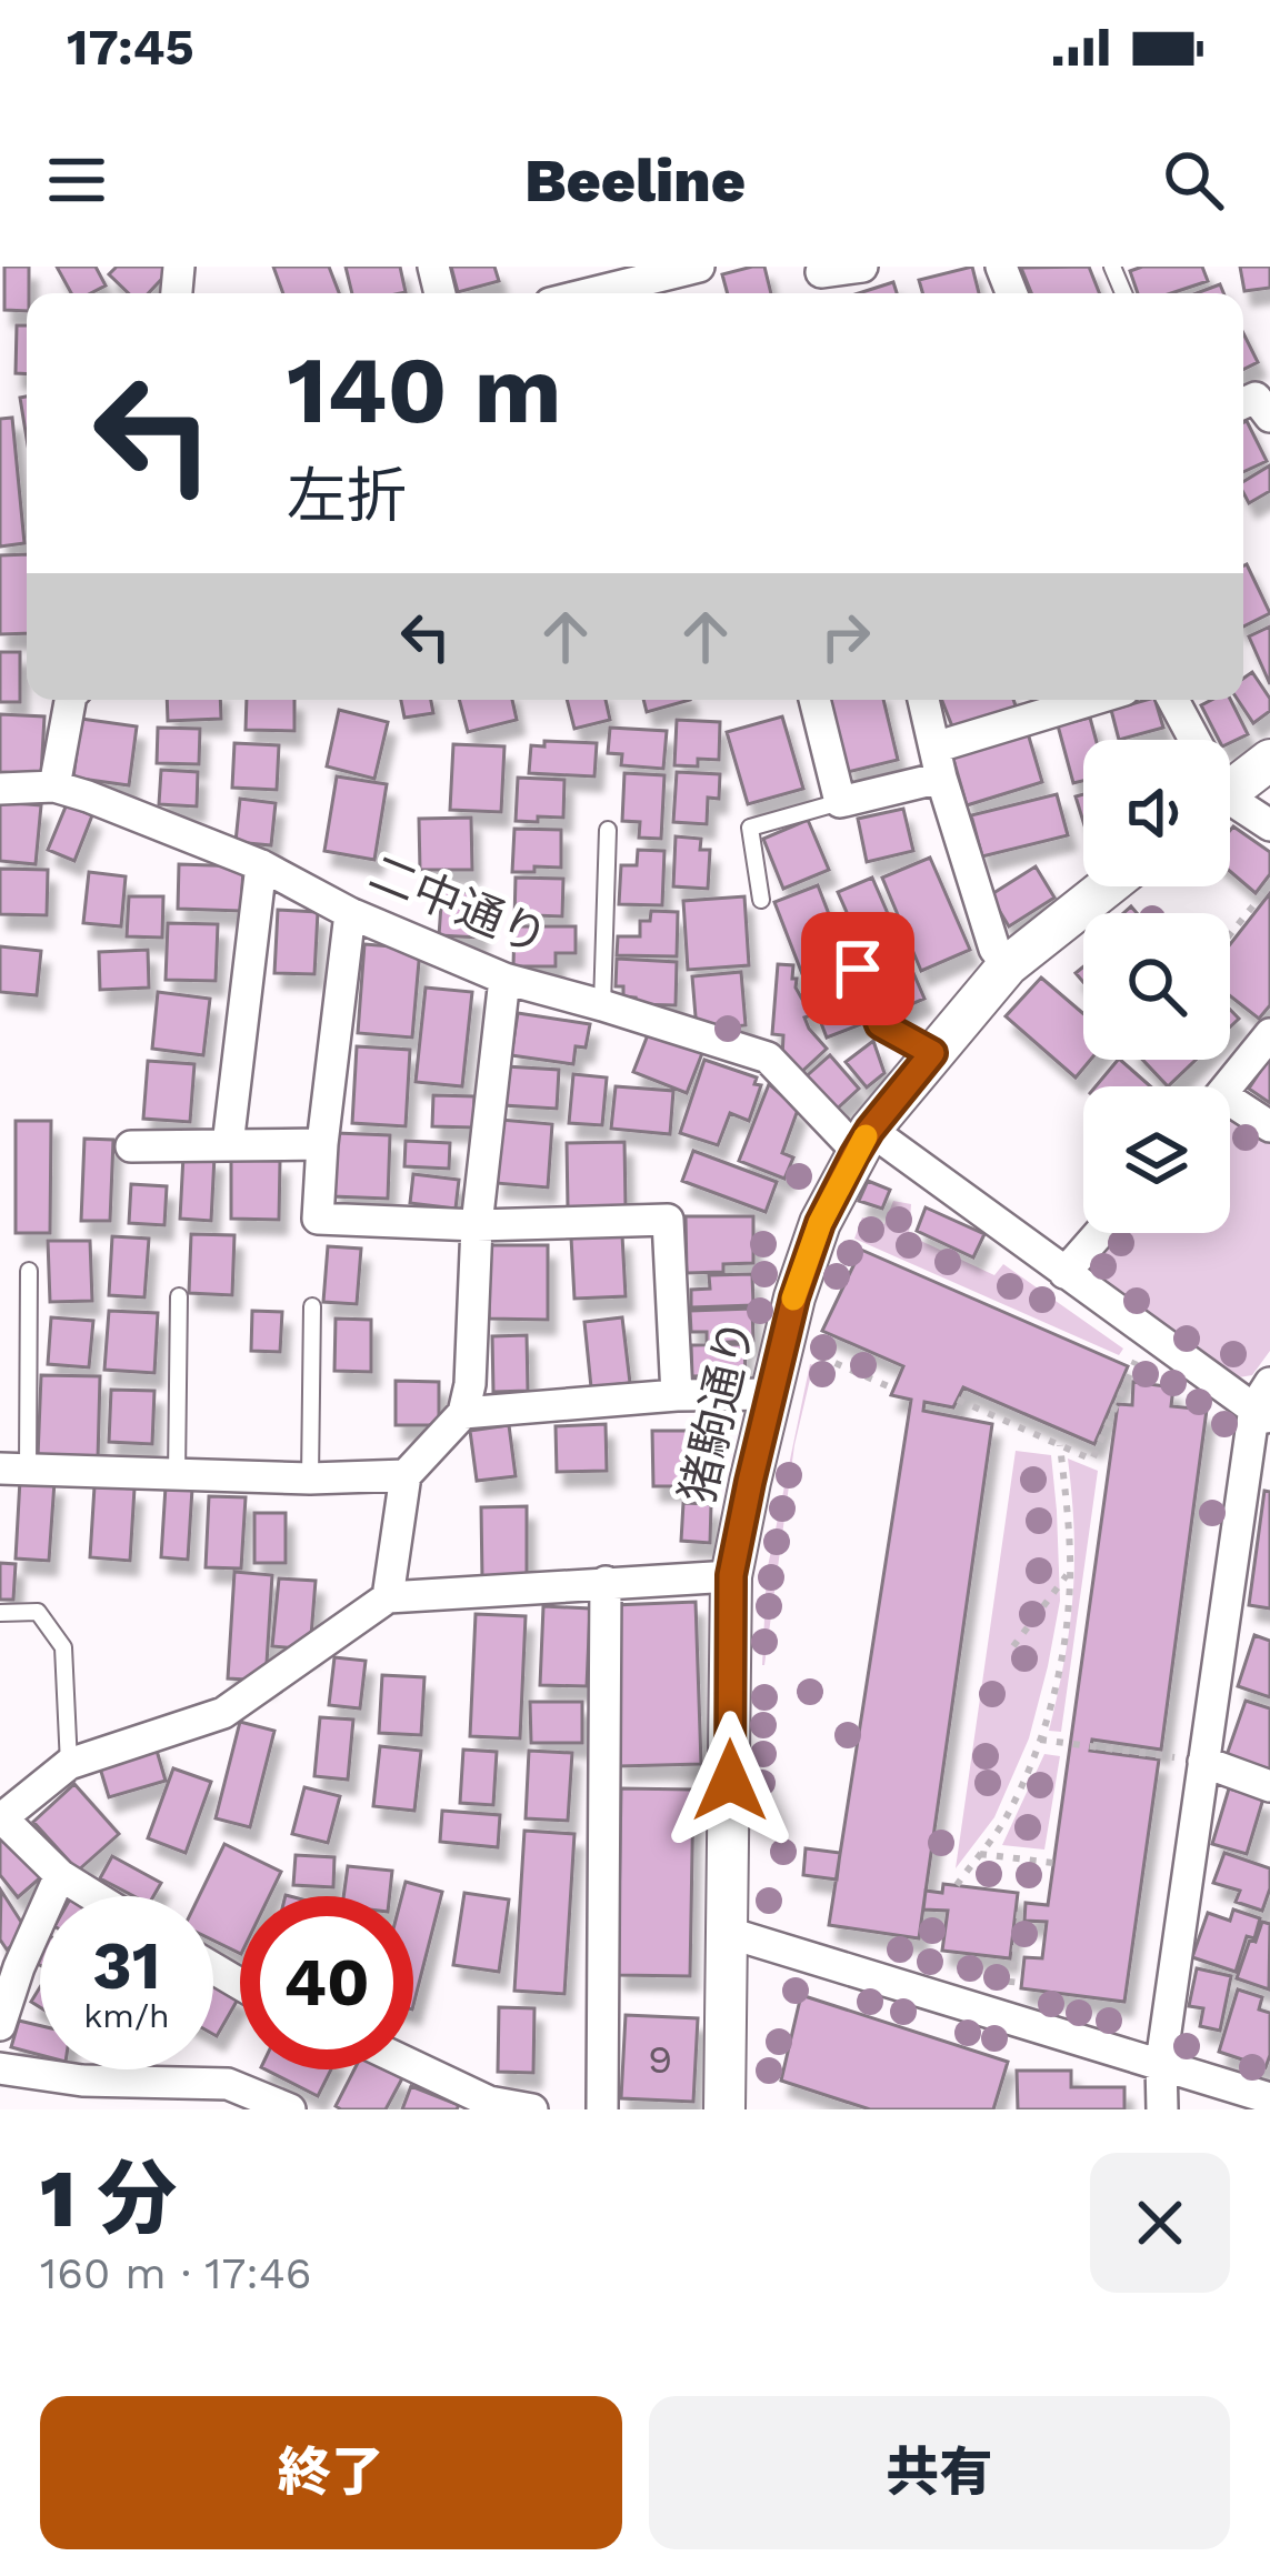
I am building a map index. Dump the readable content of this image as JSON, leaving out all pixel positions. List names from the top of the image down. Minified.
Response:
{"streets":{"street":["二中通り","猪駒通り"]},"crossings":[["二中通り","猪駒通り"]],"house_numbers":["9"],"page":{"status":"17:45","header":"Beeline","turn":["140 m","左折"],"speed":"31 km/h","limit":"40","heading":["1 分","160 m · 17:46"],"buttons":["終了","共有"]}}
